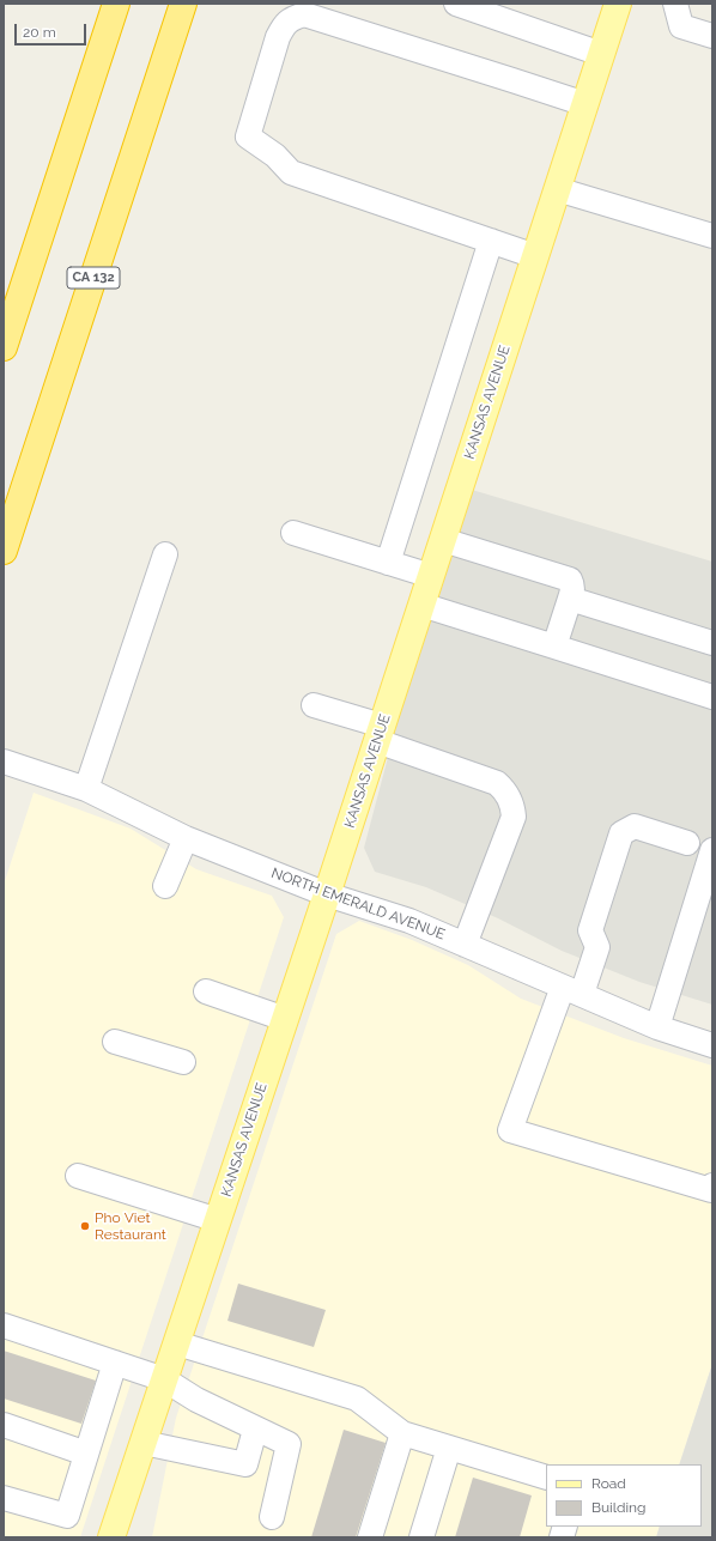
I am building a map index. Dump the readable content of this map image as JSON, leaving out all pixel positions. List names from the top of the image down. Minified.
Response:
{"streets":{"highway":["CA 132"],"main road":["KANSAS AVENUE"],"street":["NORTH EMERALD AVENUE"]},"crossings":[["KANSAS AVENUE","NORTH EMERALD AVENUE"]],"places":["Pho Viet Restaurant"],"legend":["Road","Building"],"scale_bar":"20 m"}
